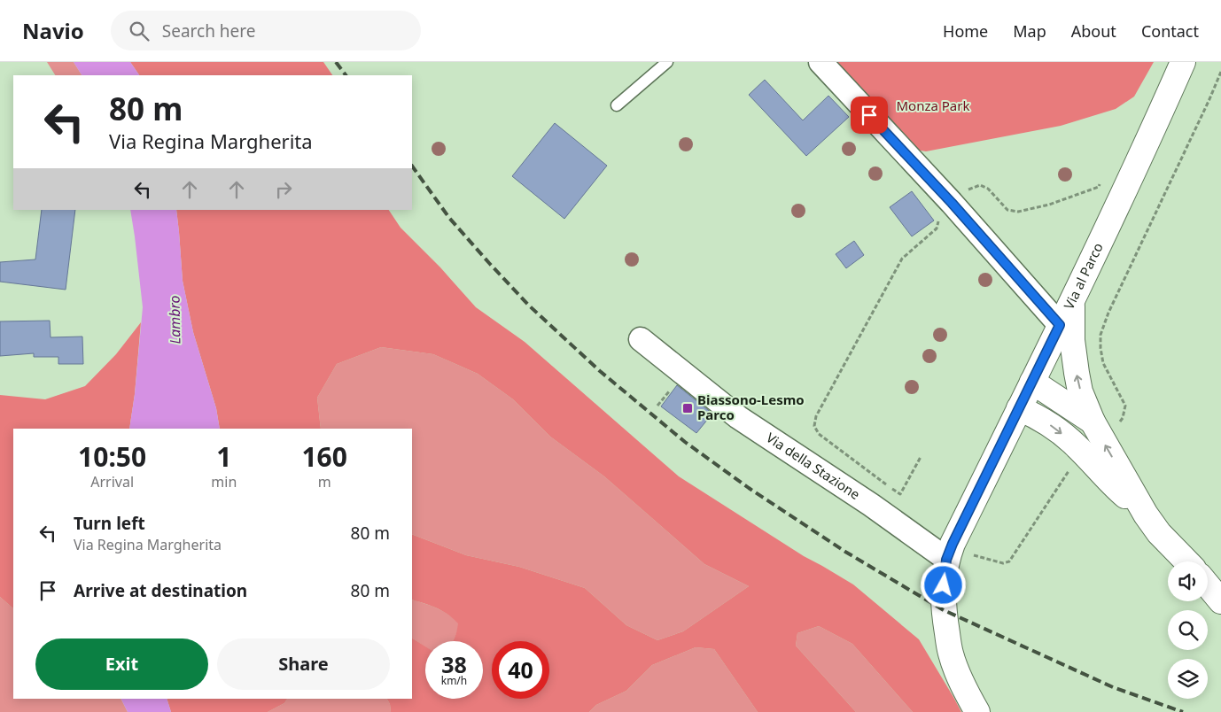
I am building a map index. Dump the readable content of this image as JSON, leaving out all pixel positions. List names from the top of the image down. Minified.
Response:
{"streets":{"street":["Via al Parco","Via della Stazione"]},"crossings":[["Via al Parco","Via della Stazione"]],"water":["Lambro"],"parks":["Monza Park"],"places":{"transit":["Biassono-Lesmo Parco"]},"page":{"header":"Navio","search":"Search here","nav":["Home","Map","About","Contact"],"turn":["80 m","Via Regina Margherita"],"eta":["10:50","Arrival","1","min","160","m"],"list":[{"name":"Turn left","note":"Via Regina Margherita","value":"80 m"},{"name":"Arrive at destination","value":"80 m"}],"buttons":["Exit","Share"],"speed":"38 km/h","limit":"40"}}
